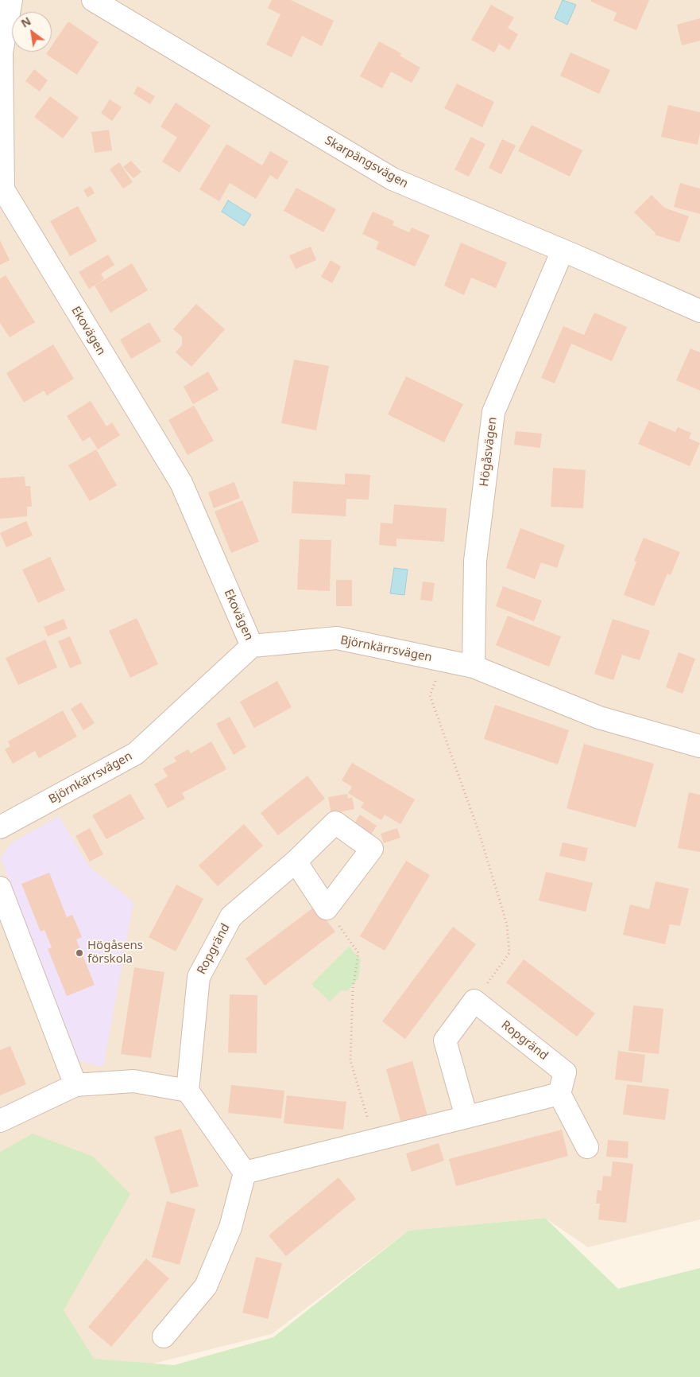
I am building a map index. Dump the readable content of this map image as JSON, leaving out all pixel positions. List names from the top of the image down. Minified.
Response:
{"streets":{"street":["Skarpängsvägen","Ekovägen","Högåsvägen","Björnkärrsvägen","Ropgränd"]},"crossings":[["Skarpängsvägen","Högåsvägen"],["Ekovägen","Björnkärrsvägen"],["Högåsvägen","Björnkärrsvägen"]],"places":["Högåsens förskola"],"north":"top left"}
